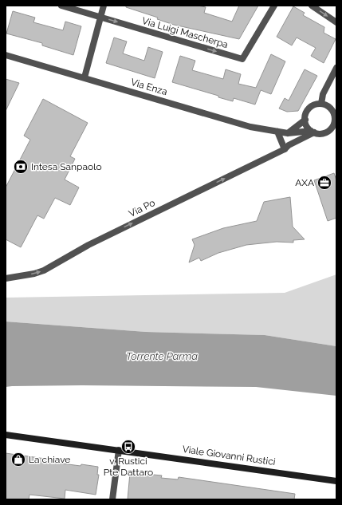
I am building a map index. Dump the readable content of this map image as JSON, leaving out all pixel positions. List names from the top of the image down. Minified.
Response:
{"streets":{"main road":["Viale Giovanni Rustici"],"street":["Via Luigi Mascherpa","Via Enza","Via Po"]},"crossings":[["Via Enza","Via Po"]],"one_way":["Via Luigi Mascherpa","Via Po"],"water":["Torrente Parma"],"places":{"bank":["Intesa Sanpaolo"],"office":["AXA"],"bus stop":["v. Rustici Pte Dattaro"],"shop":["La chiave"]}}
